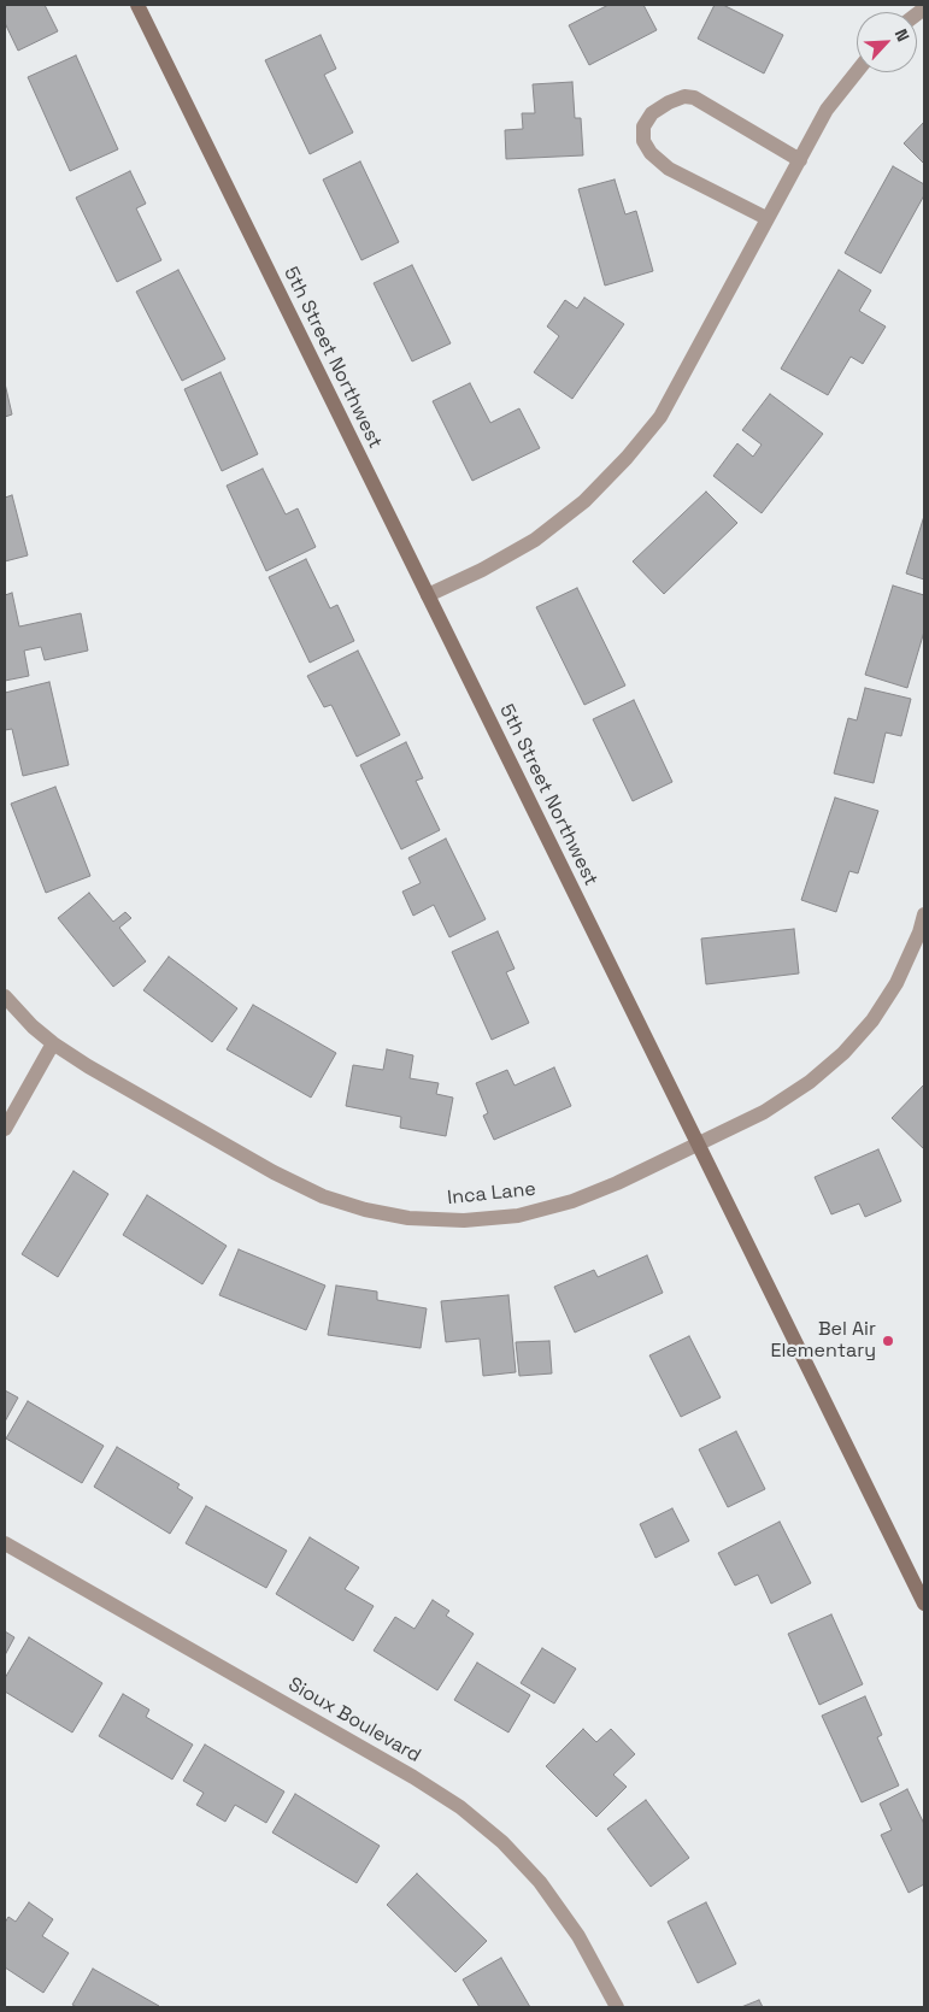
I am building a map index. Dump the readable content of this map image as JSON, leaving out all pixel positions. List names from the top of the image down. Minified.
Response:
{"streets":{"street":["5th Street Northwest","Inca Lane","Sioux Boulevard"]},"crossings":[["5th Street Northwest","Inca Lane"]],"places":["Bel Air Elementary"],"north":"top right"}
